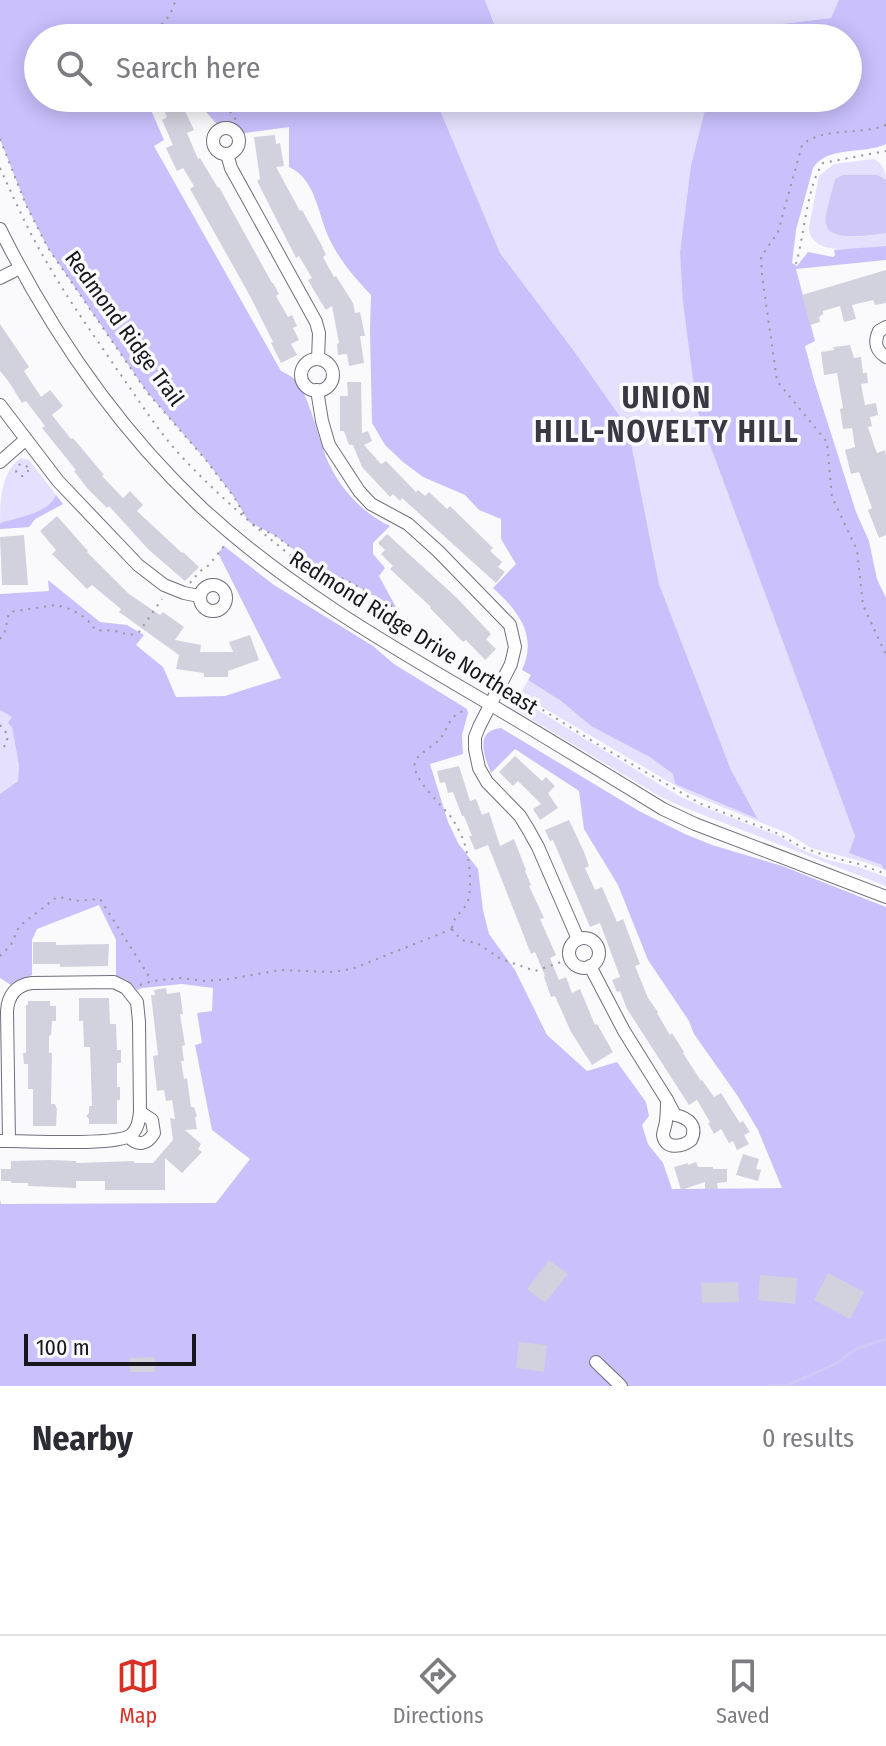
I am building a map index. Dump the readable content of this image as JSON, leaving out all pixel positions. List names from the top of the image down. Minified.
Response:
{"streets":{"street":["Redmond Ridge Drive Northeast"],"path":["Redmond Ridge Trail"]},"districts":["UNION HILL-NOVELTY HILL"],"scale_bar":"100 m","page":{"search":"Search here","scale":"100 m","heading":["Nearby","0 results"],"nav":["Map","Directions","Saved"]}}
